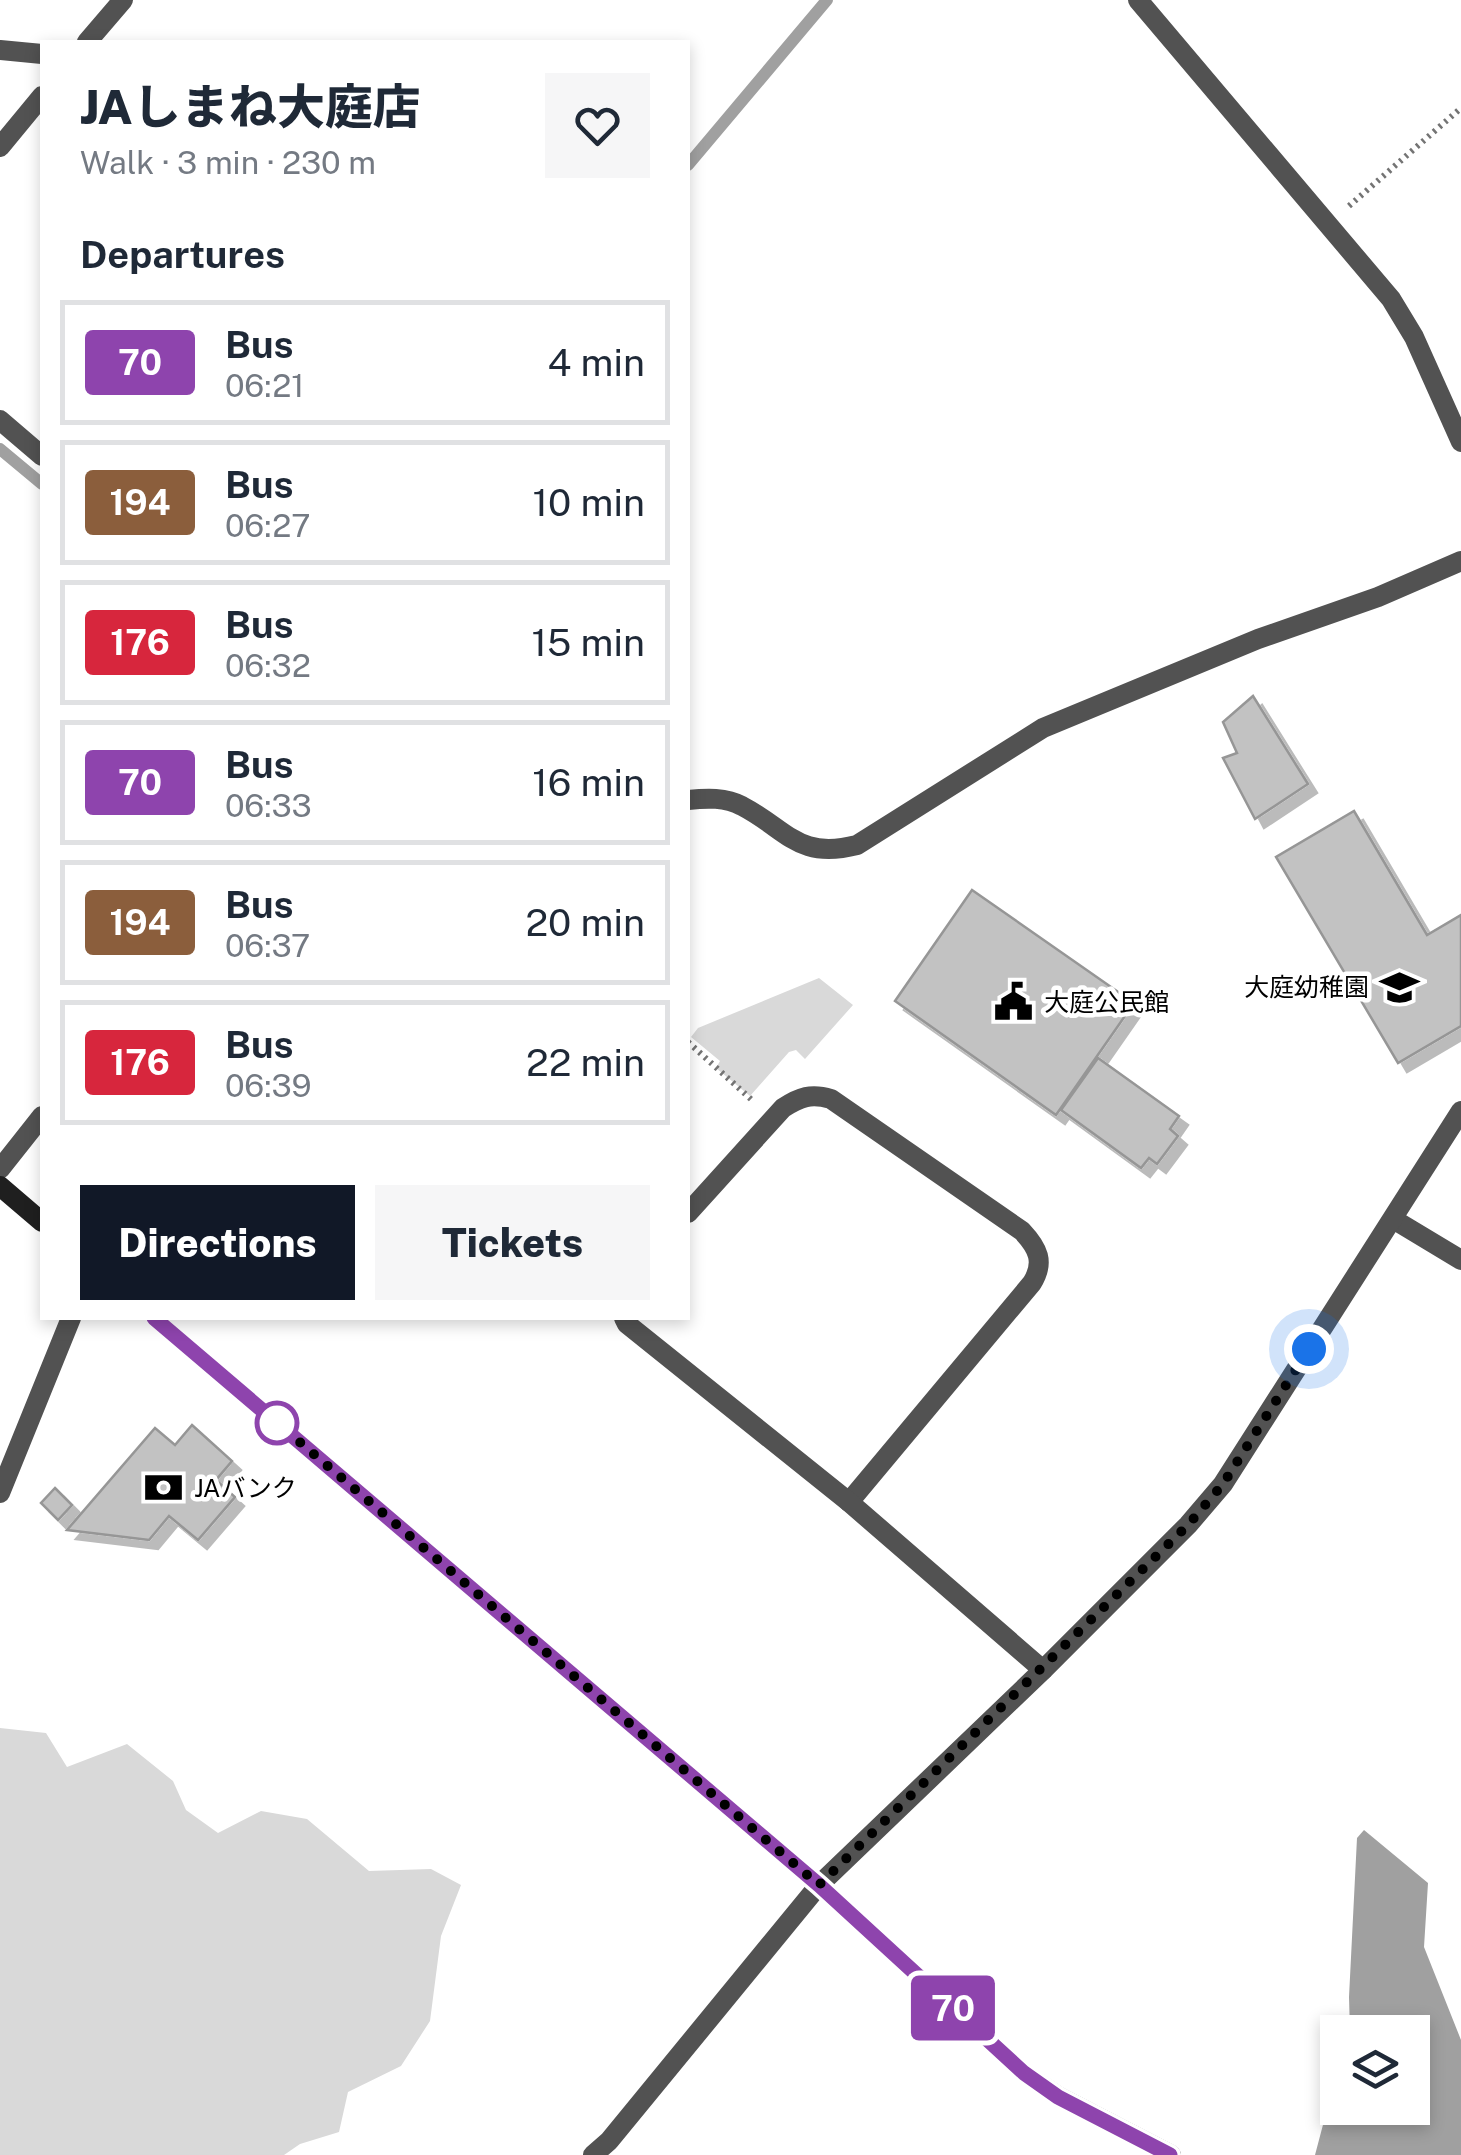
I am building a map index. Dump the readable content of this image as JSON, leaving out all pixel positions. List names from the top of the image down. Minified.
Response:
{"places":{"school or university":["大庭幼稚園"],"public building":["大庭公民館"],"bank":["JAバンク"]},"lines":["bus line 70"],"page":{"on_map":"70","heading":[["JAしまね大庭店","Walk · 3 min · 230 m"],"Departures"],"list":[{"mark":"70","name":"Bus","note":"06:21","value":"4 min"},{"mark":"194","name":"Bus","note":"06:27","value":"10 min"},{"mark":"176","name":"Bus","note":"06:32","value":"15 min"},{"mark":"70","name":"Bus","note":"06:33","value":"16 min"},{"mark":"194","name":"Bus","note":"06:37","value":"20 min"},{"mark":"176","name":"Bus","note":"06:39","value":"22 min"}],"buttons":["Directions","Tickets"]}}
